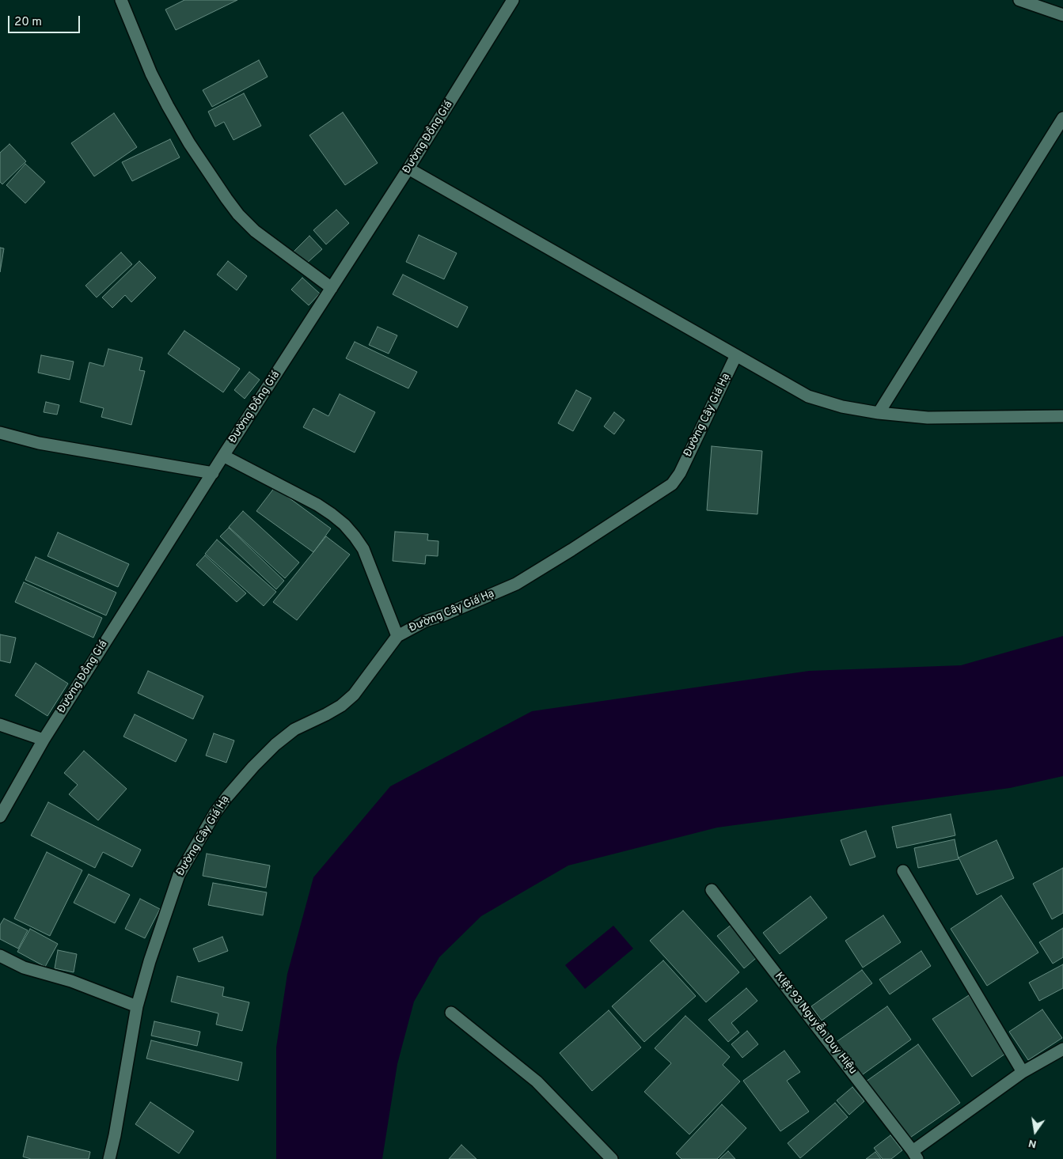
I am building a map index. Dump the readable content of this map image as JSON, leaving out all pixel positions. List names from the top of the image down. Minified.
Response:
{"streets":{"street":["Đường Đồng Giá","Đường Cây Giá Hạ","KIệt 93 Nguyễn Duy Hiệu"]},"scale_bar":"20 m","north":"bottom"}
